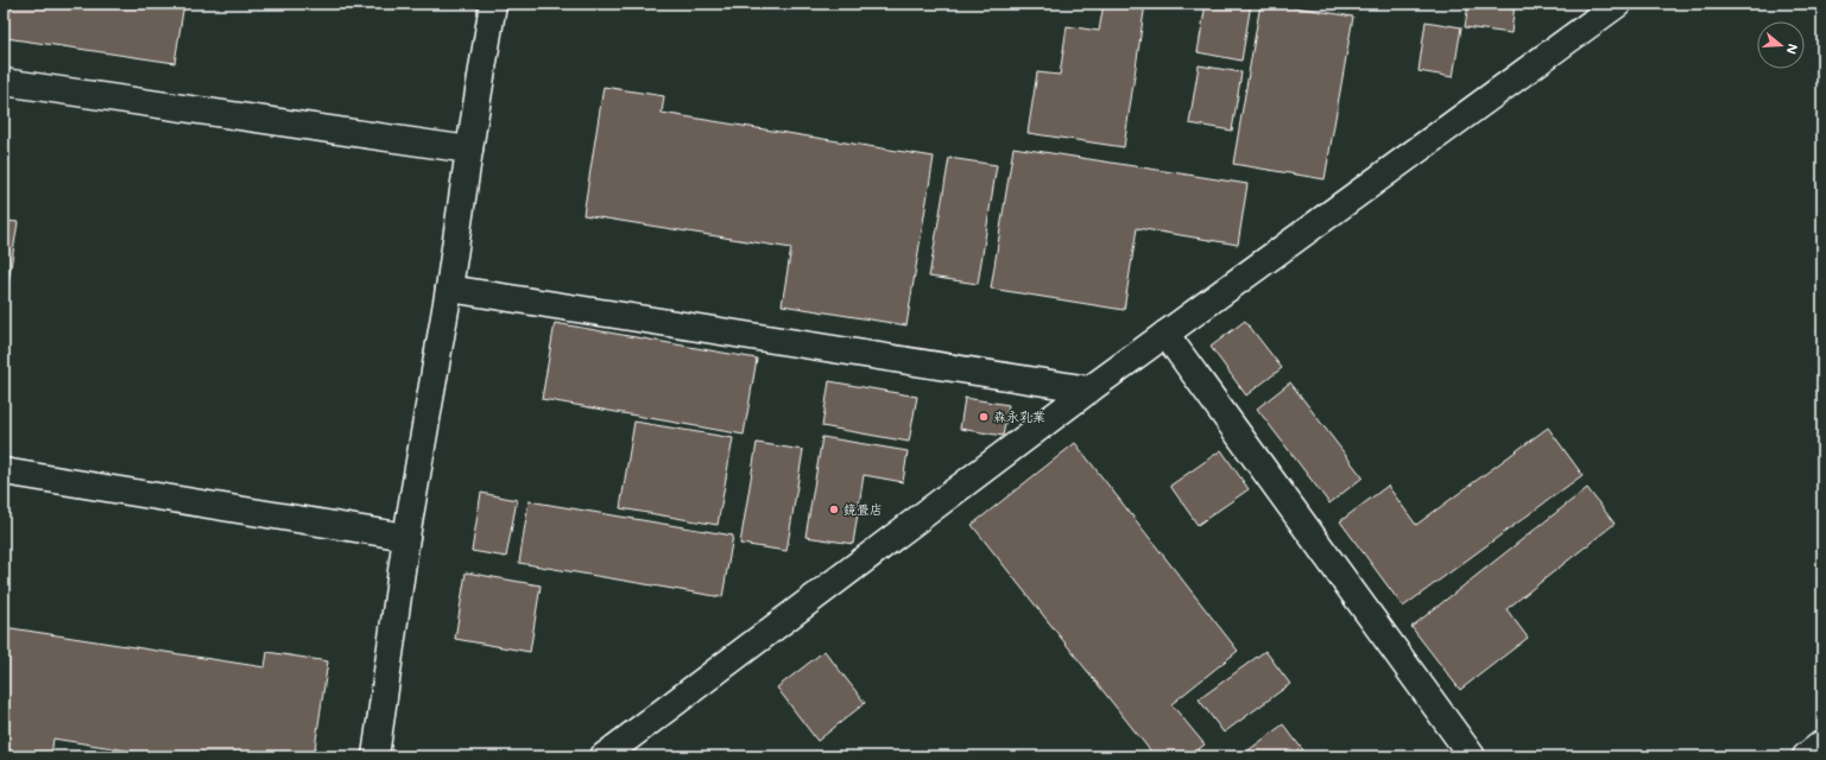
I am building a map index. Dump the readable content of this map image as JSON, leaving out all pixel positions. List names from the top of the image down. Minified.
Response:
{"places":["森永乳業","鏡畳店"],"north":"right"}
